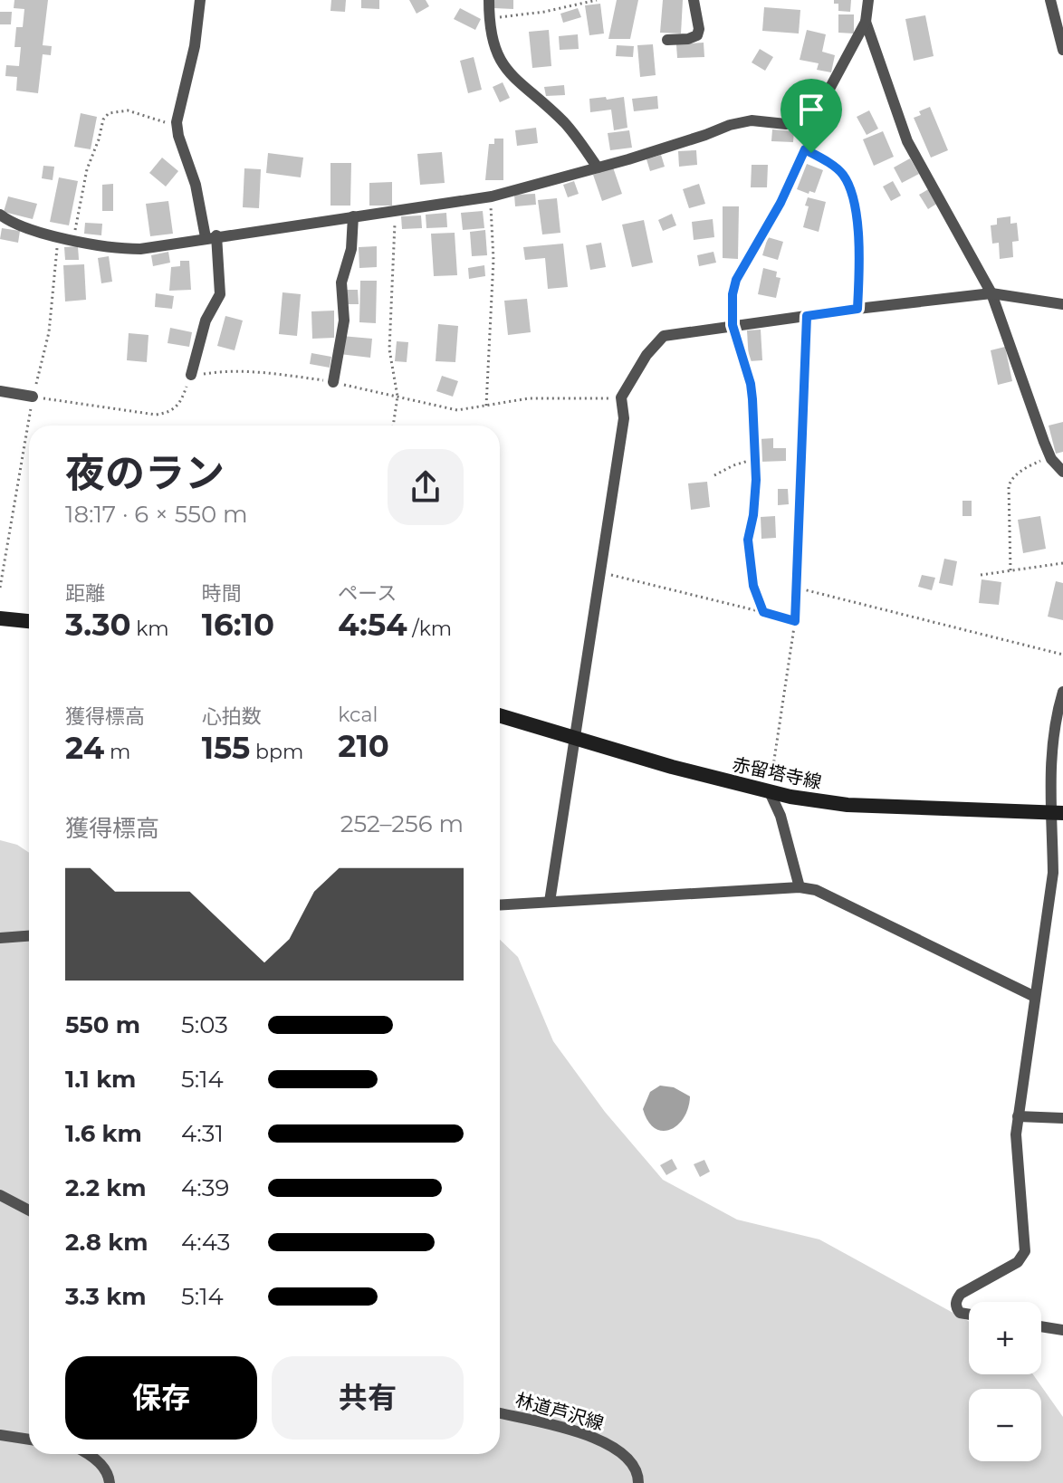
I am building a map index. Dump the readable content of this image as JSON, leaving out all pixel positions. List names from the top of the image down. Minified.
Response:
{"streets":{"main road":["赤留塔寺線"],"street":["林道芦沢線"]},"page":{"heading":["夜のラン","18:17 · 6 × 550 m"],"stats":[["距離","3.30 km"],["時間","16:10"],["ペース","4:54 /km"],["獲得標高","24 m"],["心拍数","155 bpm"],["kcal","210"]],"chart":["獲得標高","252–256 m"],"list":[{"name":"550 m","note":"5:03"},{"name":"1.1 km","note":"5:14"},{"name":"1.6 km","note":"4:31"},{"name":"2.2 km","note":"4:39"},{"name":"2.8 km","note":"4:43"},{"name":"3.3 km","note":"5:14"}],"map_buttons":["+","−"],"buttons":["保存","共有"]}}
